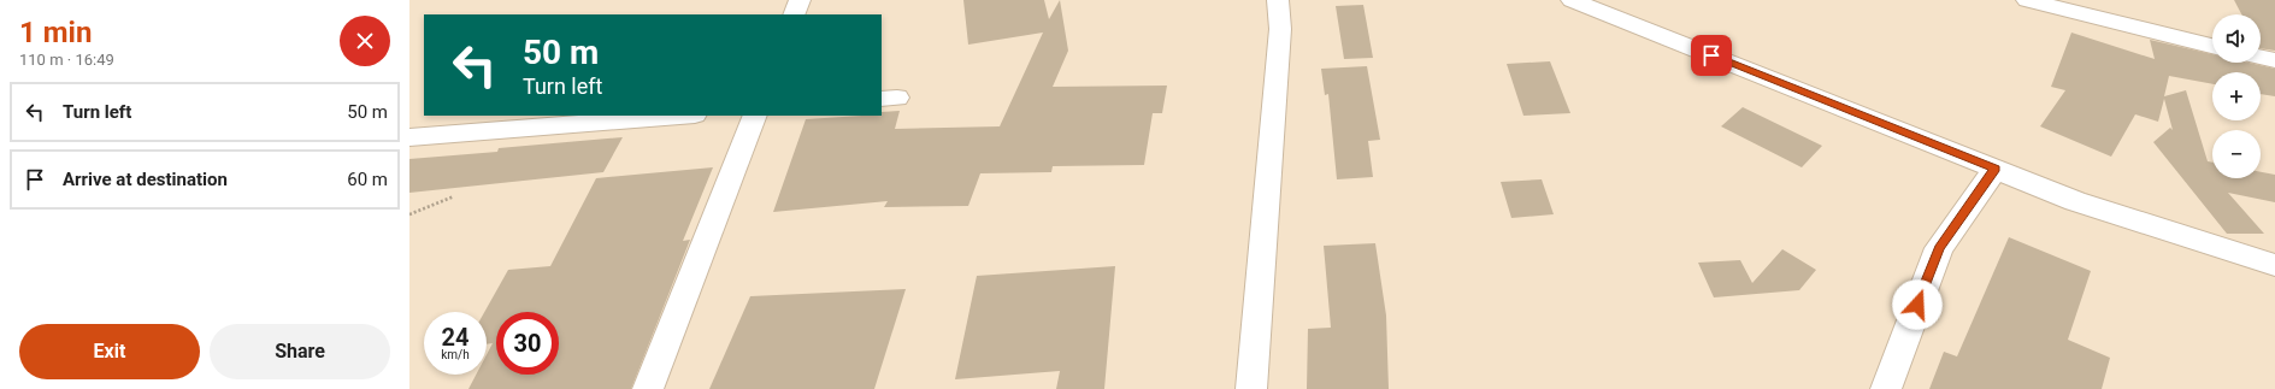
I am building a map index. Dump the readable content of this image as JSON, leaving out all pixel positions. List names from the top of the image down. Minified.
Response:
{"page":{"heading":["1 min","110 m · 16:49"],"map_buttons":["+","−"],"turn":["50 m","Turn left"],"list":[{"name":"Turn left","value":"50 m"},{"name":"Arrive at destination","value":"60 m"}],"speed":"24 km/h","limit":"30","buttons":["Exit","Share"]}}
